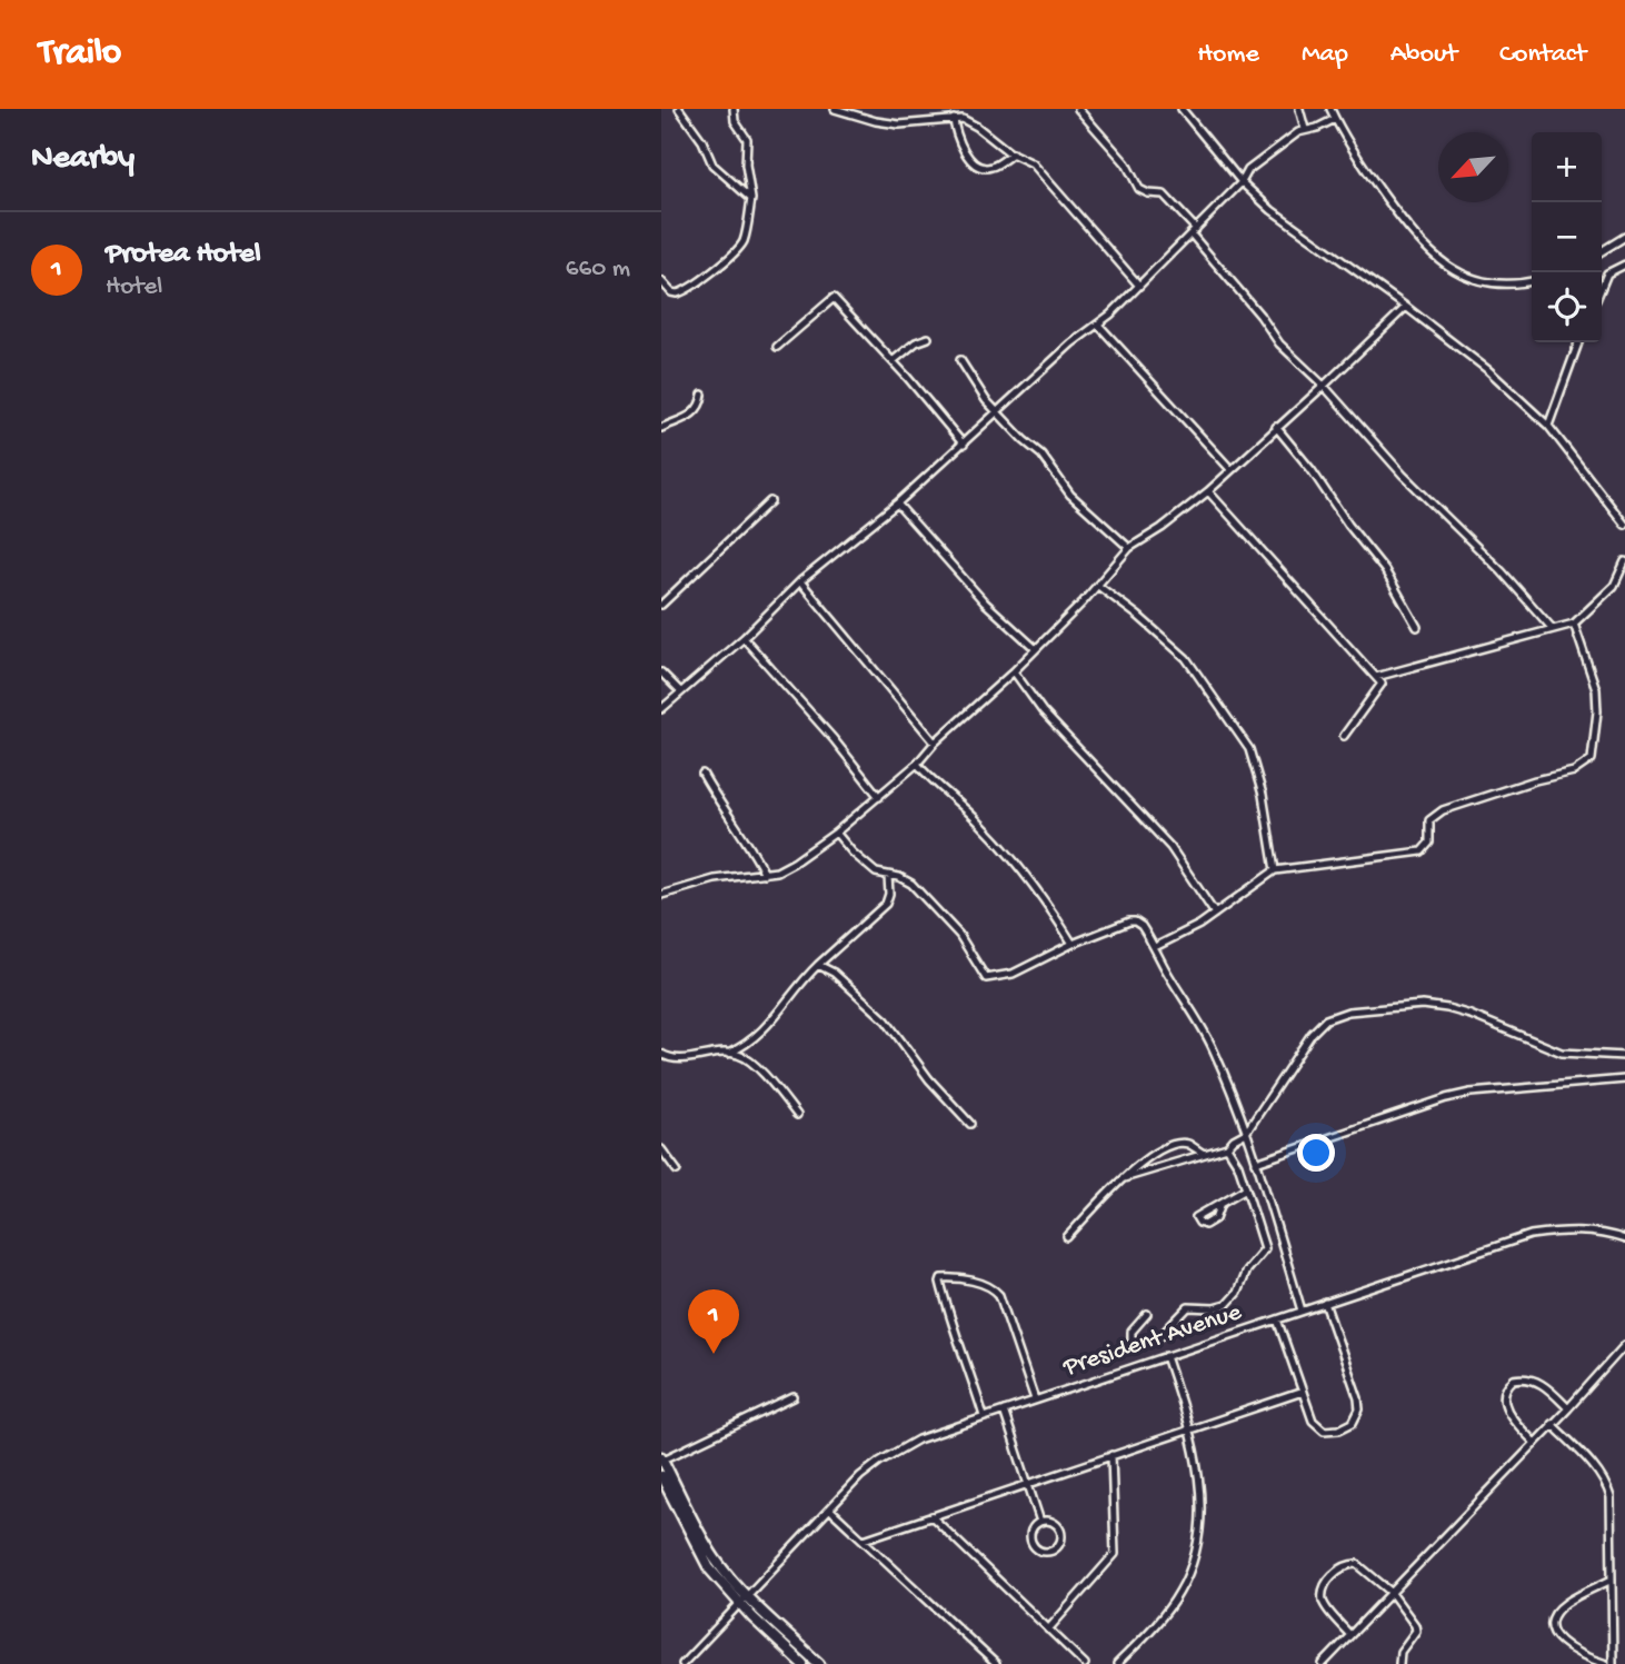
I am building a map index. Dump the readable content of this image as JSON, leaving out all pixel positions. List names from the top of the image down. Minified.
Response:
{"streets":{"street":["President Avenue"]},"north":"bottom left","page":{"header":"Trailo","nav":["Home","Map","About","Contact"],"heading":"Nearby","map_buttons":["+","−"],"list":[{"mark":"1","name":"Protea Hotel","note":"Hotel","value":"660 m"}],"pins":"1"}}
